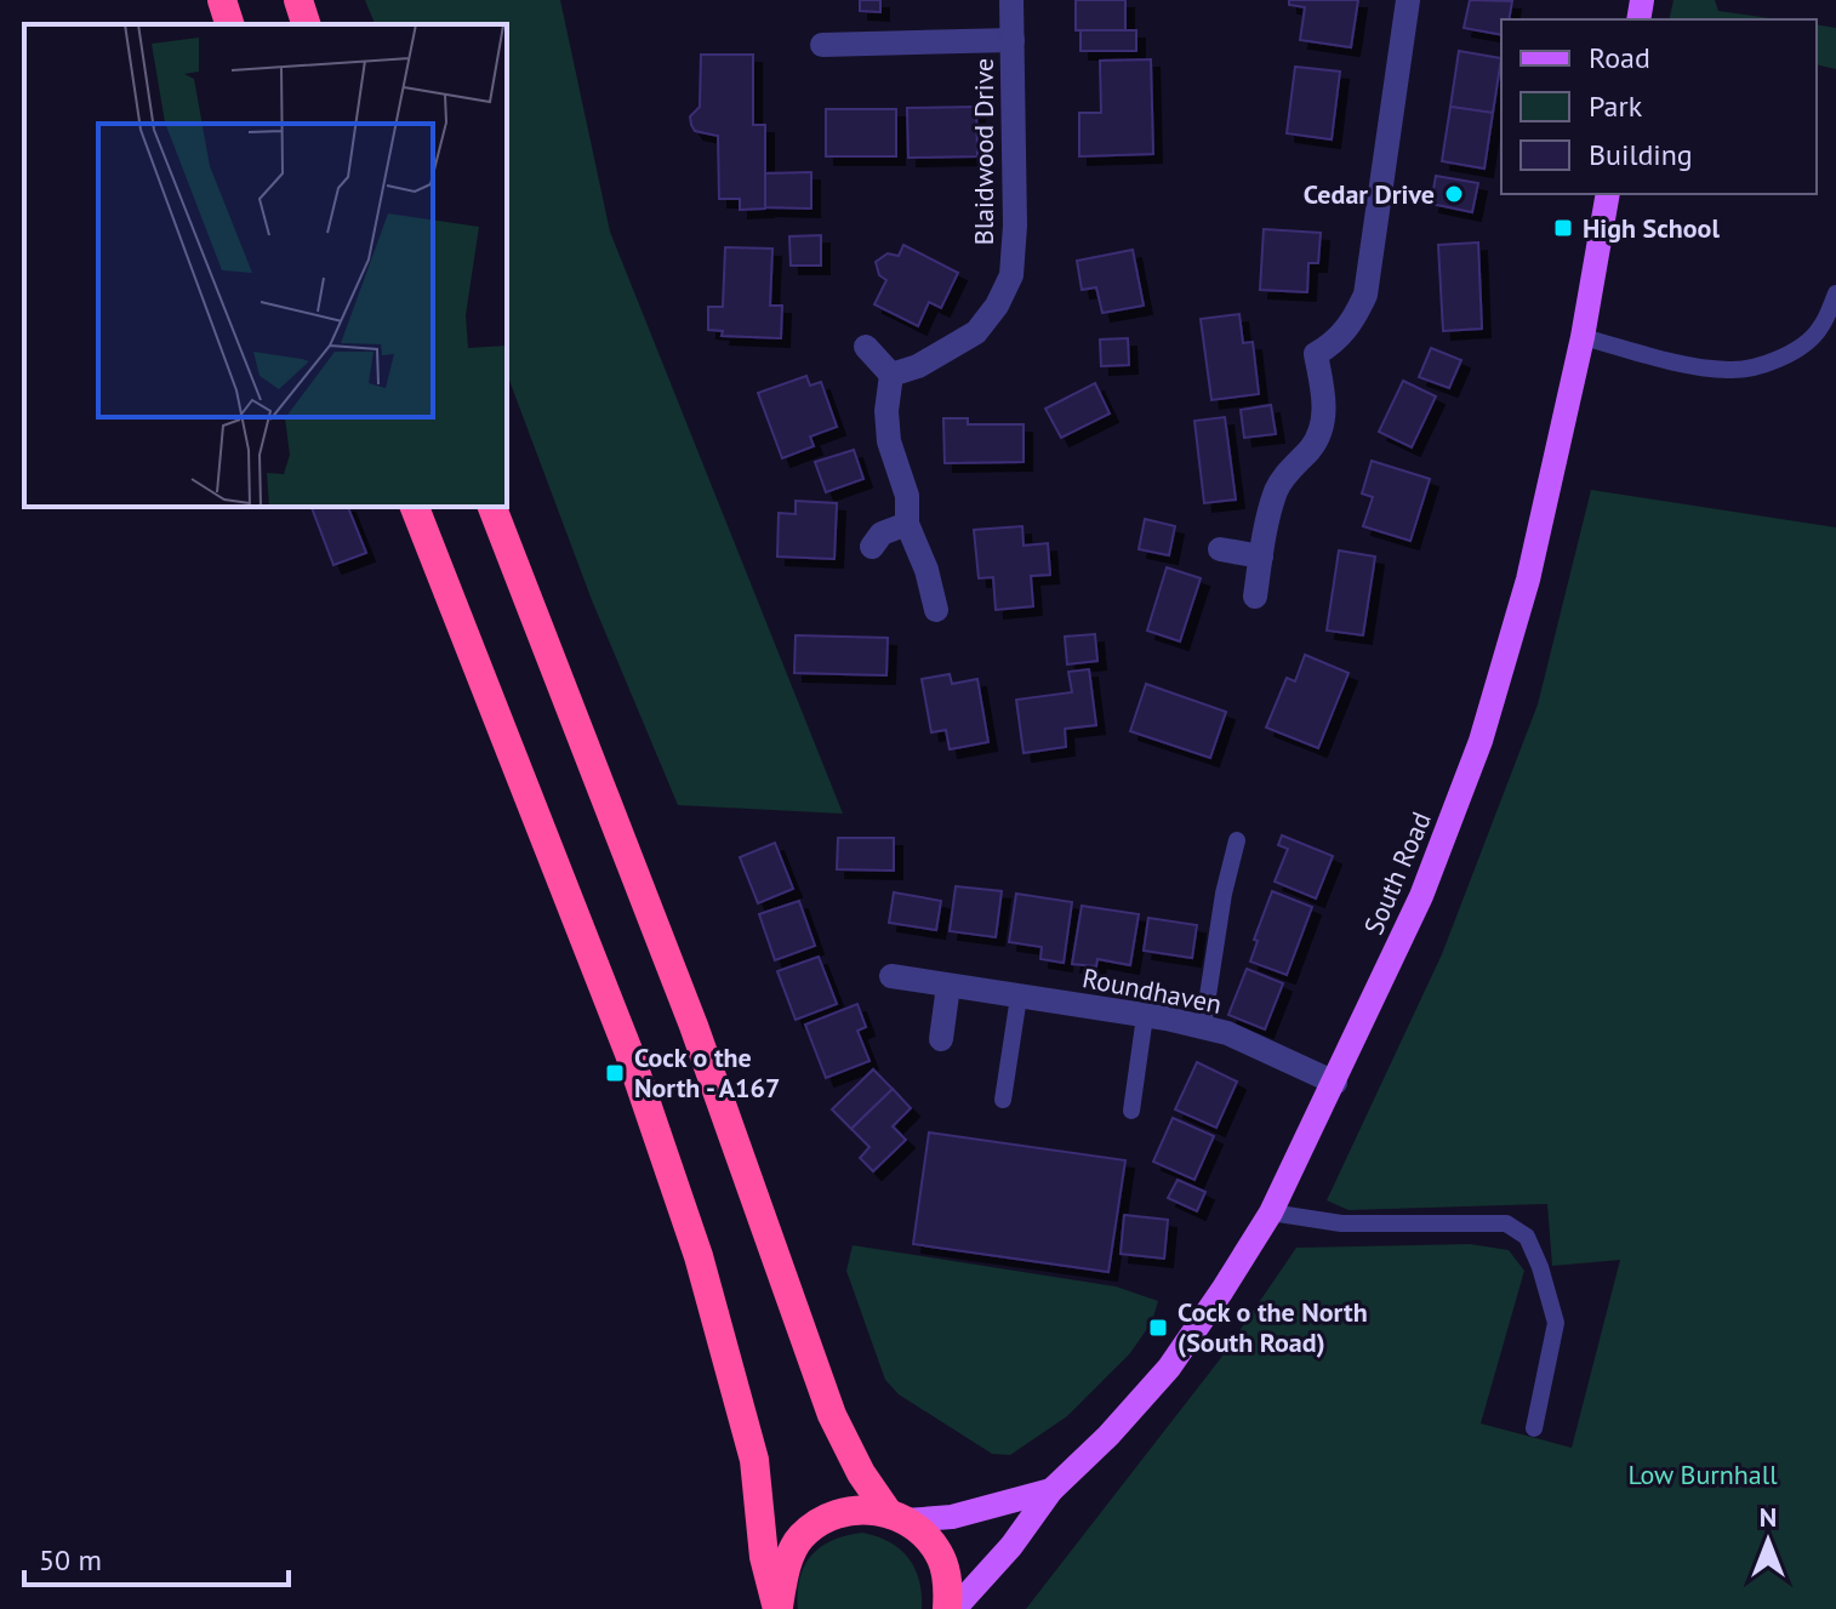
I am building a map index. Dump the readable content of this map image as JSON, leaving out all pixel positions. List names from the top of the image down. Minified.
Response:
{"streets":{"main road":["South Road"],"street":["Blaidwood Drive","Roundhaven"]},"crossings":[["South Road","Roundhaven"]],"parks":["Low Burnhall"],"places":{"other":["Cedar Drive"],"transit":["High School","Cock o the North - A167","Cock o the North (South Road)"]},"legend":["Road","Park","Building"],"scale_bar":"50 m","north":"top"}
